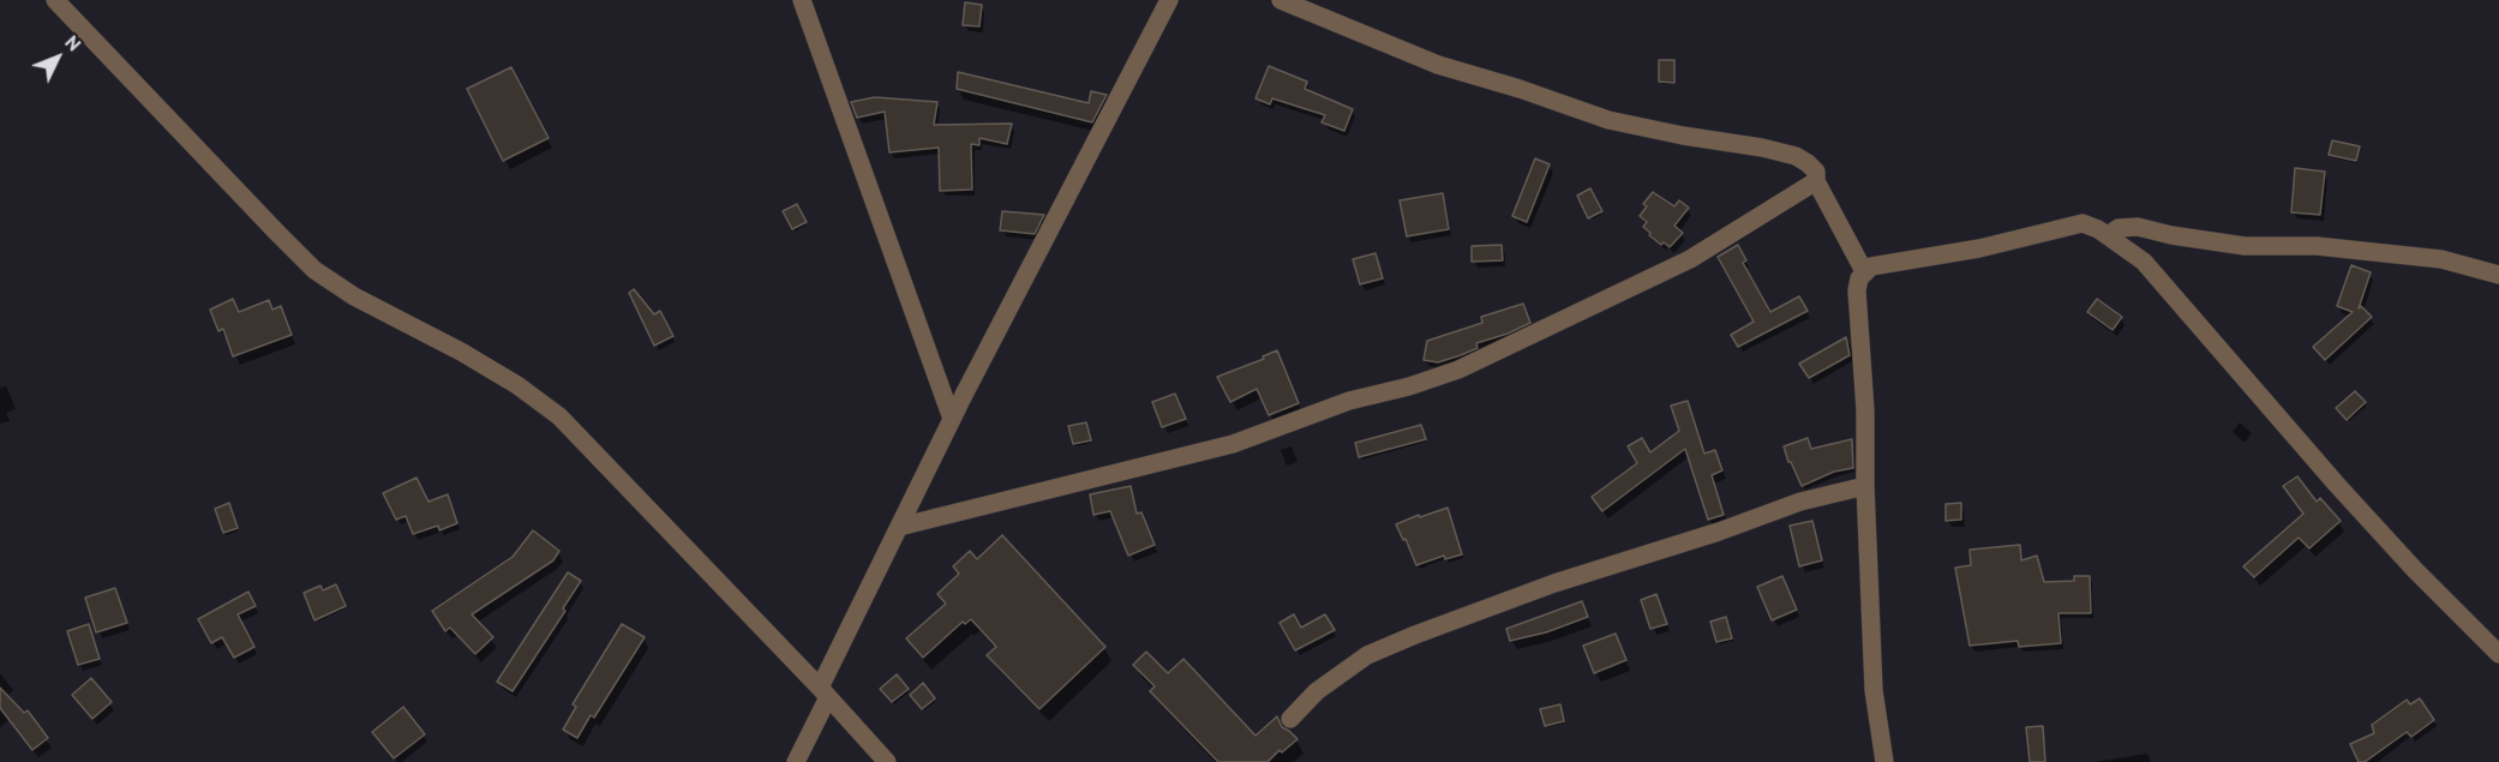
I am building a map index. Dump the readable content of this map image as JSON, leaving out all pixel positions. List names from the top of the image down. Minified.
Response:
{"north":"top right"}
